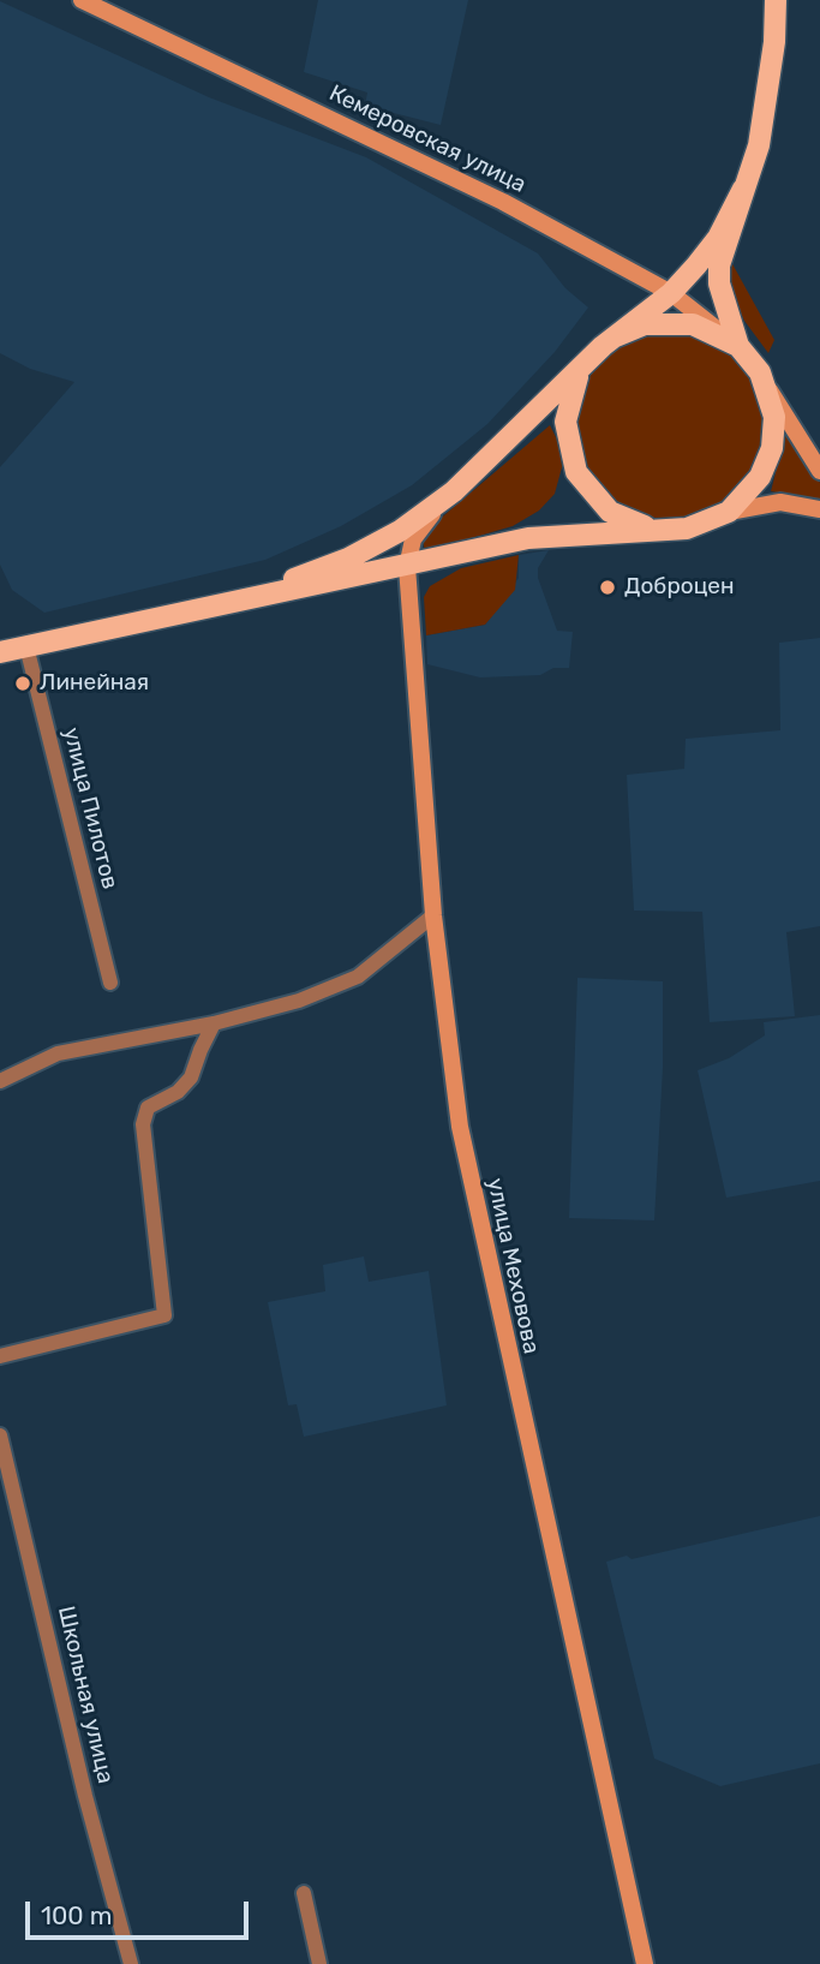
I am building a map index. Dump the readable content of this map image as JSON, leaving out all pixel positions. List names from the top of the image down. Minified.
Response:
{"streets":{"street":["Кемеровская улица","улица Пилотов","улица Меховова","Школьная улица"]},"places":["Доброцен","Линейная"],"scale_bar":"100 m"}
